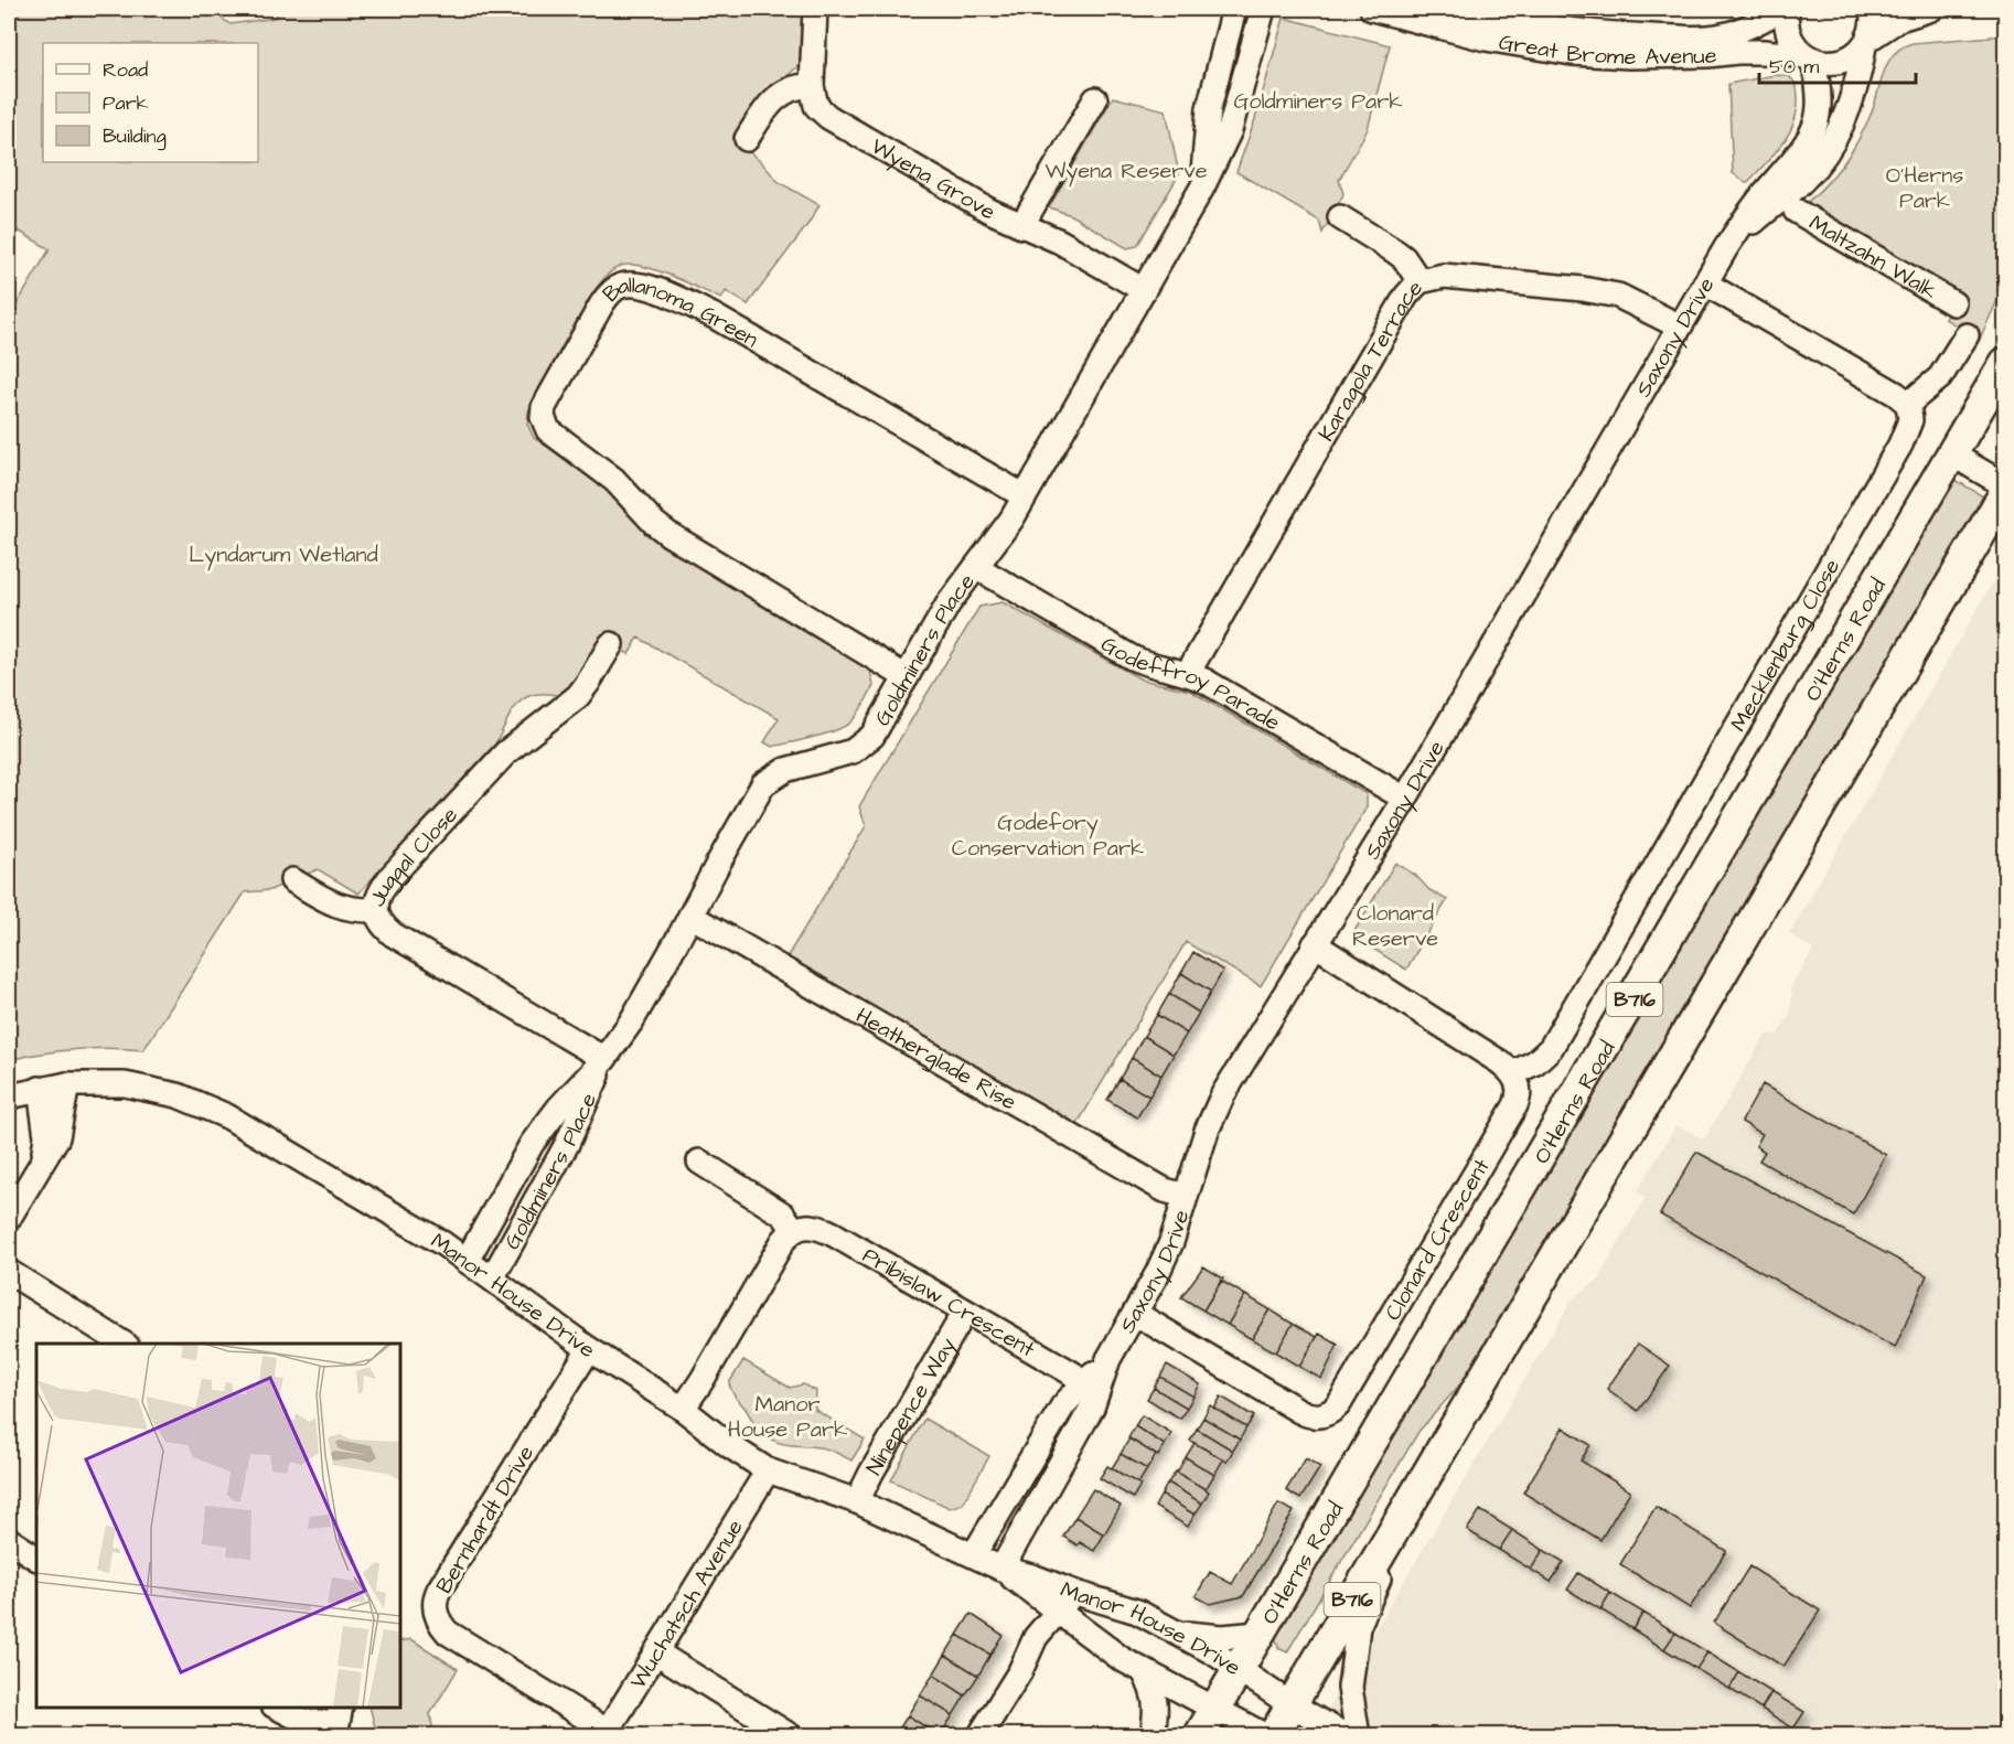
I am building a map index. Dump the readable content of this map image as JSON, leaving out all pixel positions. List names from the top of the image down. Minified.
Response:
{"streets":{"main road":["O'Herns Road","B716"],"street":["Great Brome Avenue","Wyena Grove","Maltzahn Walk","Ballanoma Green","Saxony Drive","Karagola Terrace","Mecklenburg Close","Goldminers Place","Godeffroy Parade","Juggal Close","Heatherglade Rise","Clonard Crescent","Manor House Drive","Pribislaw Crescent","Ninepence Way","Bernhardt Drive","Wuchatsch Avenue"]},"crossings":[["Great Brome Avenue","Saxony Drive"],["Wyena Grove","Goldminers Place"],["Ballanoma Green","Goldminers Place"],["Saxony Drive","Karagola Terrace"],["Saxony Drive","Godeffroy Parade"],["Saxony Drive","Heatherglade Rise"],["Saxony Drive","Clonard Crescent"],["Saxony Drive","Manor House Drive"],["Saxony Drive","Pribislaw Crescent"],["Karagola Terrace","Godeffroy Parade"],["O'Herns Road","Manor House Drive"],["Mecklenburg Close","Clonard Crescent"],["Goldminers Place","Godeffroy Parade"],["Goldminers Place","Juggal Close"],["Goldminers Place","Heatherglade Rise"],["Goldminers Place","Manor House Drive"],["B716","Manor House Drive"],["Manor House Drive","Ninepence Way"],["Manor House Drive","Bernhardt Drive"],["Manor House Drive","Wuchatsch Avenue"],["Pribislaw Crescent","Ninepence Way"],["Bernhardt Drive","Wuchatsch Avenue"]],"parks":["Goldminers Park","Wyena Reserve","O'Herns Park","Lyndarum Wetland","Godefory Conservation Park","Clonard Reserve","Manor House Park"],"legend":["Road","Park","Building"],"scale_bar":"50 m"}
